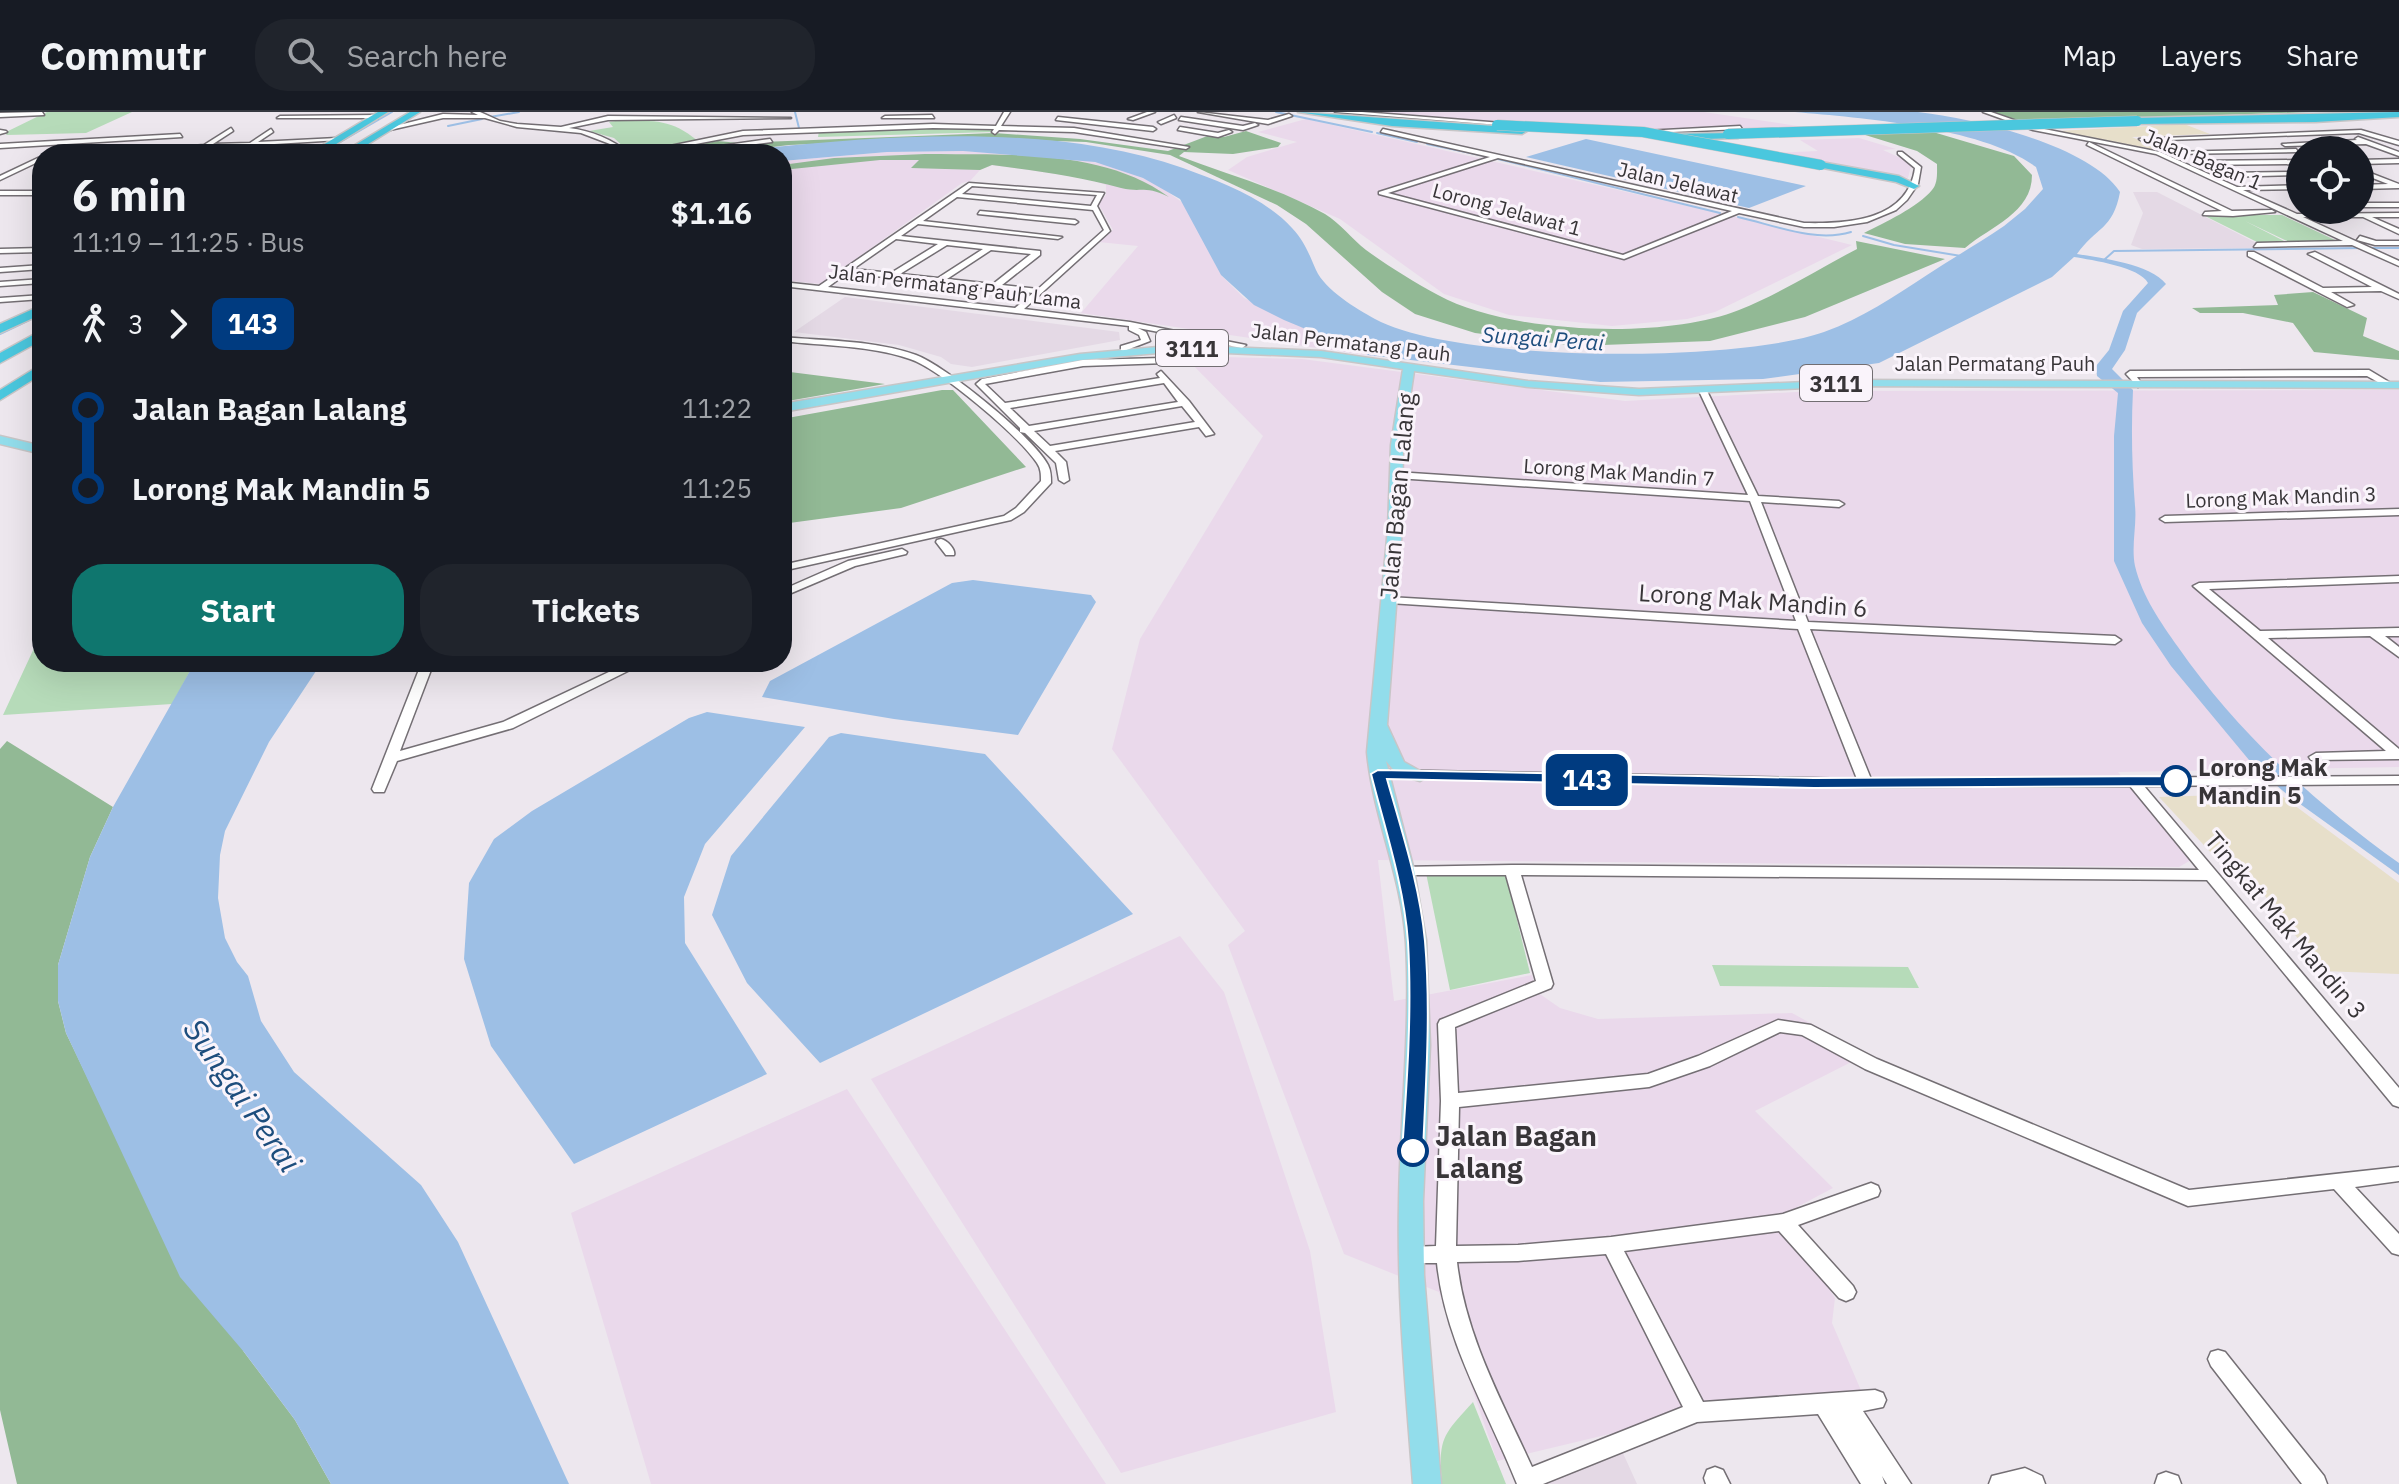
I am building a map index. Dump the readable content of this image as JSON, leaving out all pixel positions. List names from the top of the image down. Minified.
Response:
{"streets":{"main road":["Jalan Permatang Pauh","3111","Jalan Bagan Lalang"],"street":["Jalan Bagan 1","Jalan Jelawat","Lorong Jelawat 1","Jalan Permatang Pauh Lama","Lorong Mak Mandin 7","Lorong Mak Mandin 3","Lorong Mak Mandin 6","Tingkat Mak Mandin 3"]},"crossings":[["Jalan Jelawat","Lorong Jelawat 1"],["Jalan Permatang Pauh","Jalan Bagan Lalang"],["Lorong Mak Mandin 7","Jalan Bagan Lalang"],["Jalan Bagan Lalang","Lorong Mak Mandin 6"]],"water":["Sungai Perai"],"places":["Lorong Mak Mandin 5","Jalan Bagan Lalang"],"lines":["bus line 143"],"page":{"header":"Commutr","search":"Search here","nav":["Map","Layers","Share"],"on_map":"143","heading":["6 min","11:19 – 11:25 · Bus","$1.16"],"legs":["3","143"],"list":[{"name":"Jalan Bagan Lalang","value":"11:22"},{"name":"Lorong Mak Mandin 5","value":"11:25"}],"buttons":["Start","Tickets"]}}
